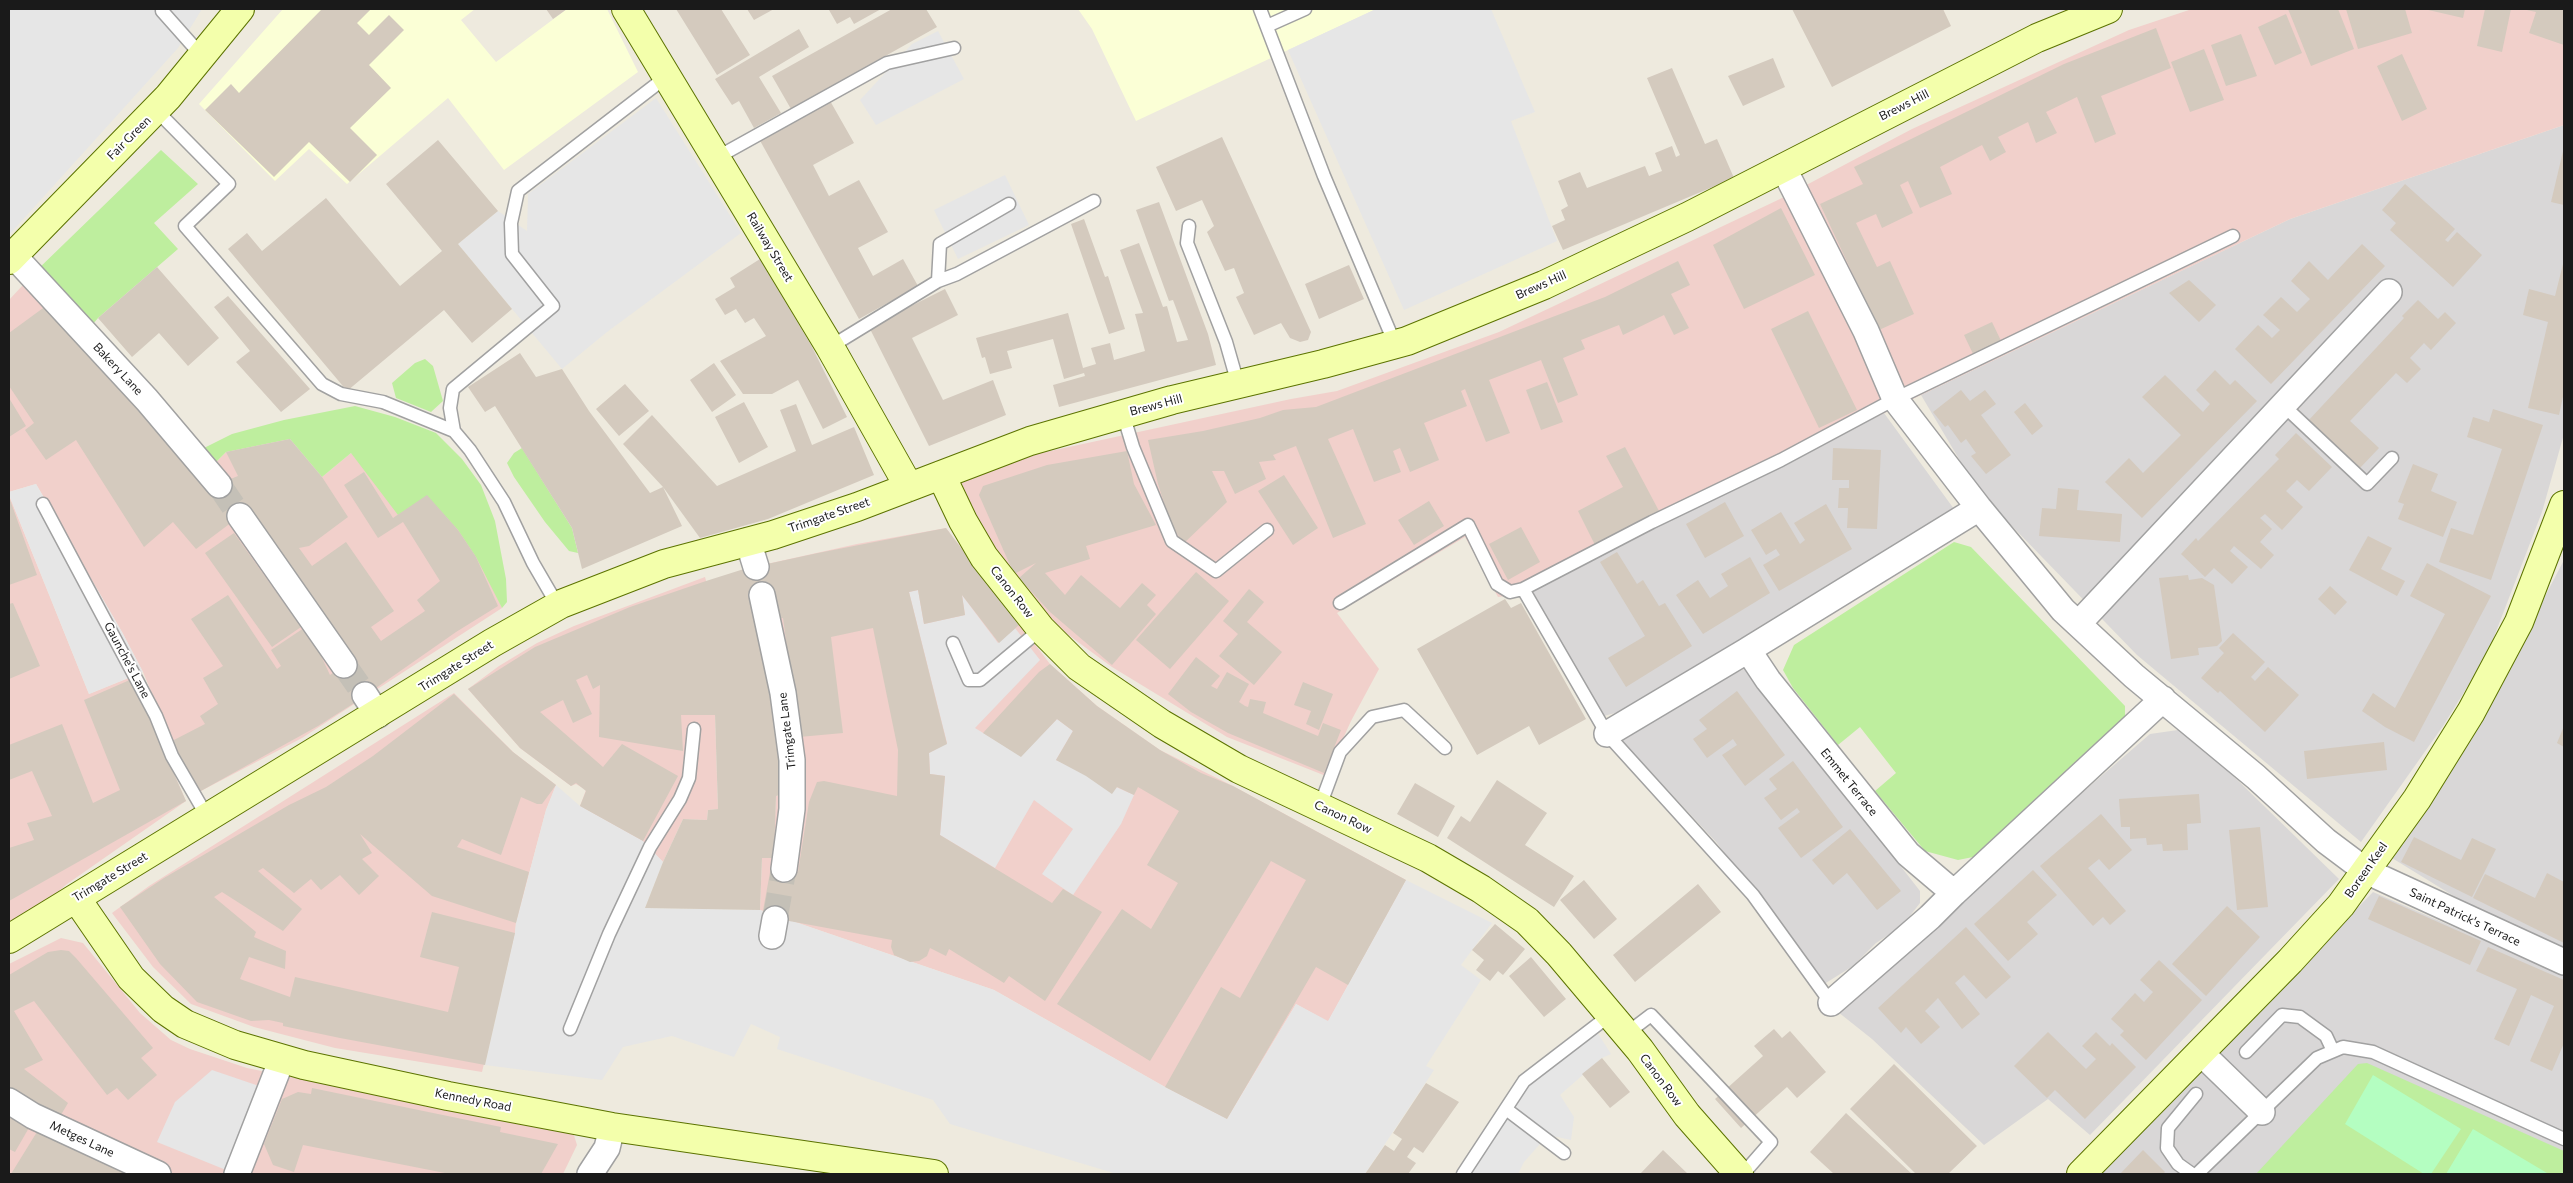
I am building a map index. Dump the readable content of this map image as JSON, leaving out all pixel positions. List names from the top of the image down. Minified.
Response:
{"streets":{"street":["Brews Hill","Fair Green","Railway Street","Bakery Lane","Trimgate Street","Canon Row","Trimgate Lane","Emmet Terrace","Boreen Keel","Saint Patrick's Terrace","Kennedy Road","Metges Lane"],"lane":["Gaunche's Lane"]},"crossings":[["Brews Hill","Trimgate Street"],["Brews Hill","Canon Row"],["Brews Hill","Saint Patrick's Terrace"],["Fair Green","Bakery Lane"],["Railway Street","Trimgate Street"],["Trimgate Street","Canon Row"],["Trimgate Street","Gaunche's Lane"],["Trimgate Street","Kennedy Road"],["Boreen Keel","Saint Patrick's Terrace"]]}
